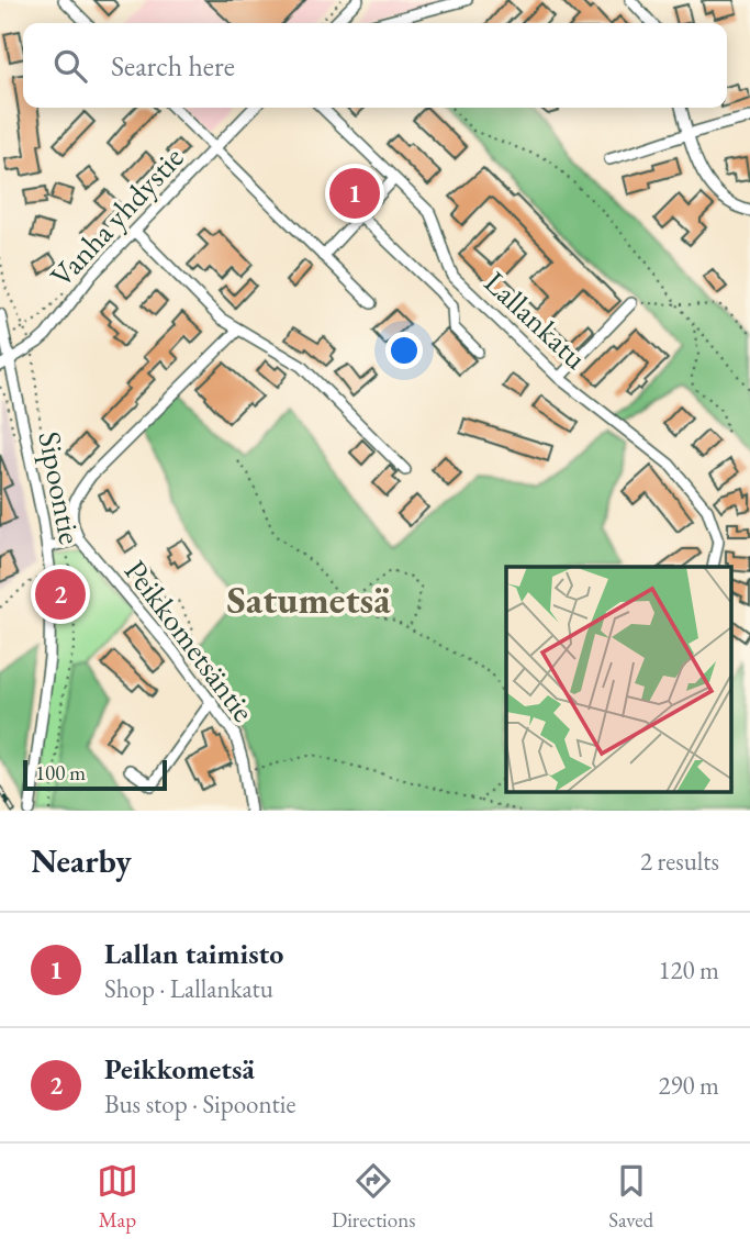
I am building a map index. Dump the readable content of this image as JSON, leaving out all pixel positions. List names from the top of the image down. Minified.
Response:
{"streets":{"street":["Vanha yhdystie","Lallankatu","Sipoontie","Peikkometsäntie"]},"crossings":[["Vanha yhdystie","Sipoontie"]],"districts":["Satumetsä"],"scale_bar":"100 m","page":{"search":"Search here","pins":["1","2"],"scale":"100 m","heading":["Nearby","2 results"],"list":[{"mark":"1","name":"Lallan taimisto","note":"Shop · Lallankatu","value":"120 m"},{"mark":"2","name":"Peikkometsä","note":"Bus stop · Sipoontie","value":"290 m"}],"nav":["Map","Directions","Saved"]}}
